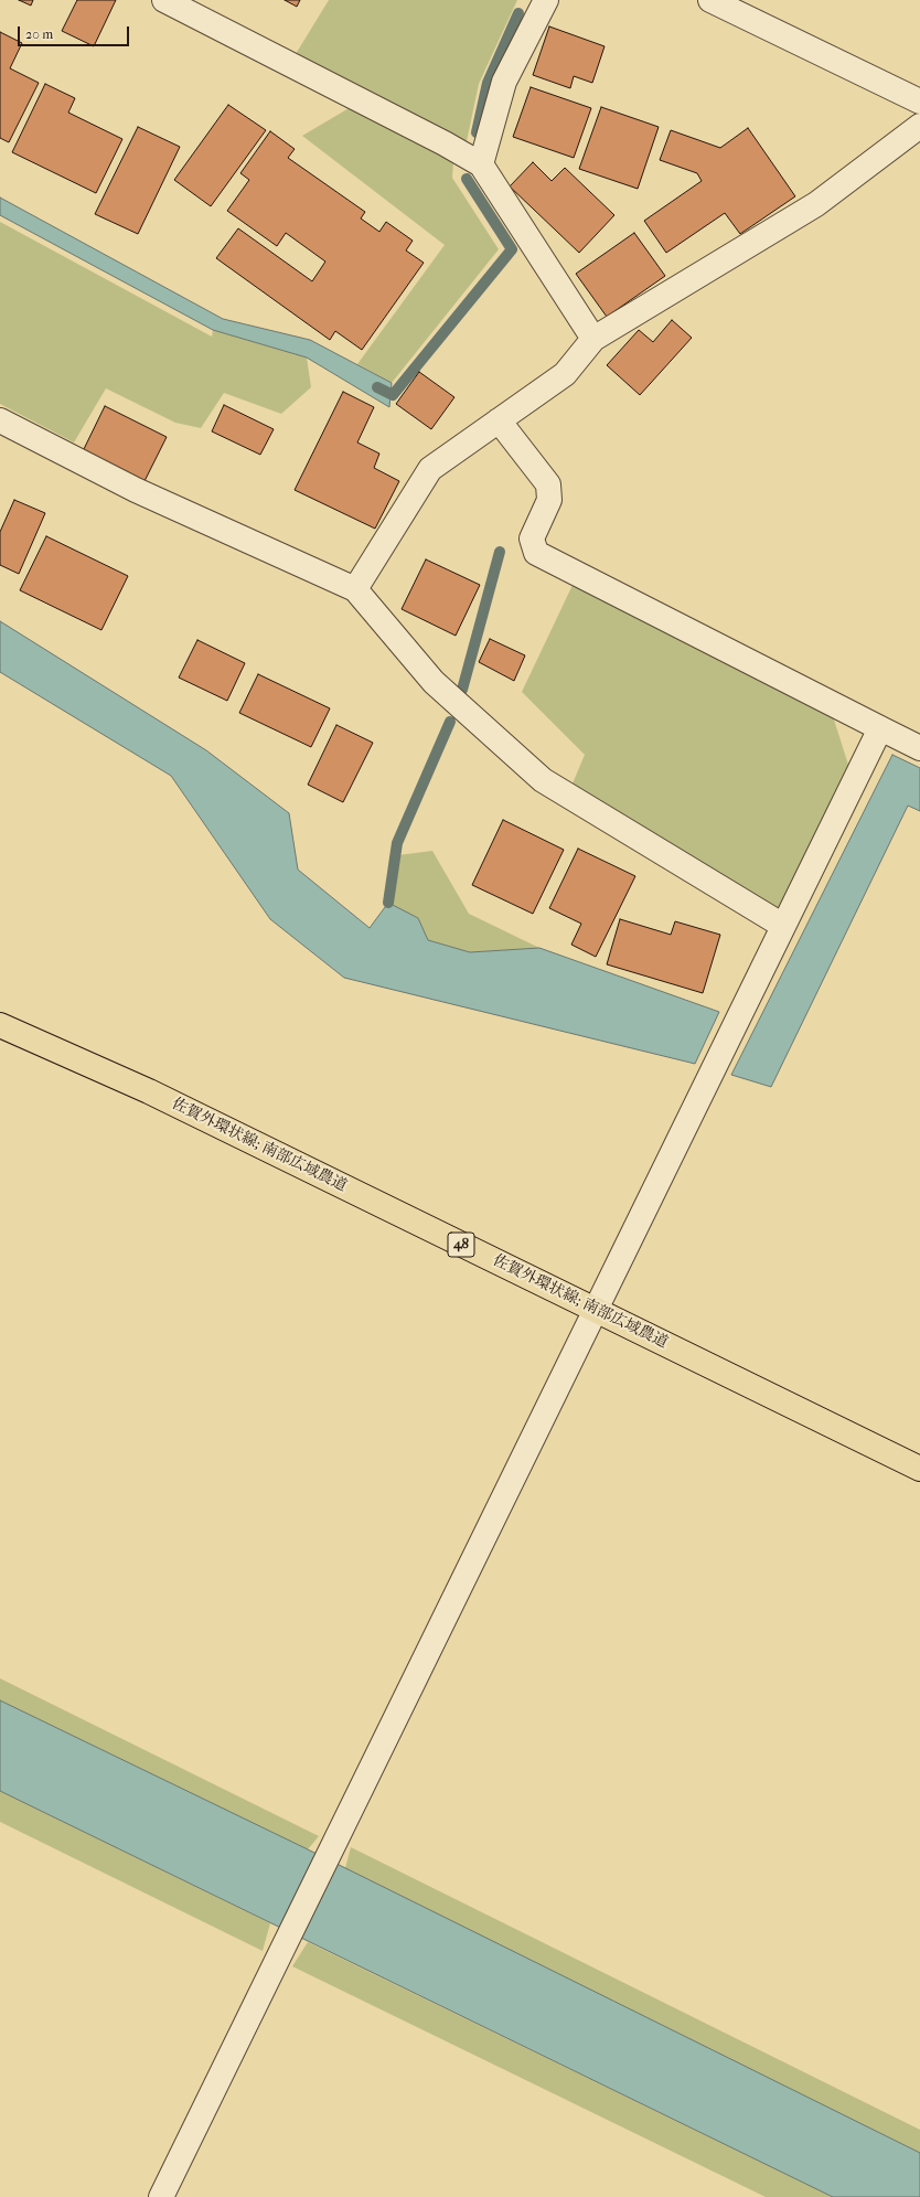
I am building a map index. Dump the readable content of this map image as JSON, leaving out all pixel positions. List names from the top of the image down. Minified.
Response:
{"streets":{"main road":["佐賀外環状線; 南部広域農道","48"]},"scale_bar":"20 m"}
